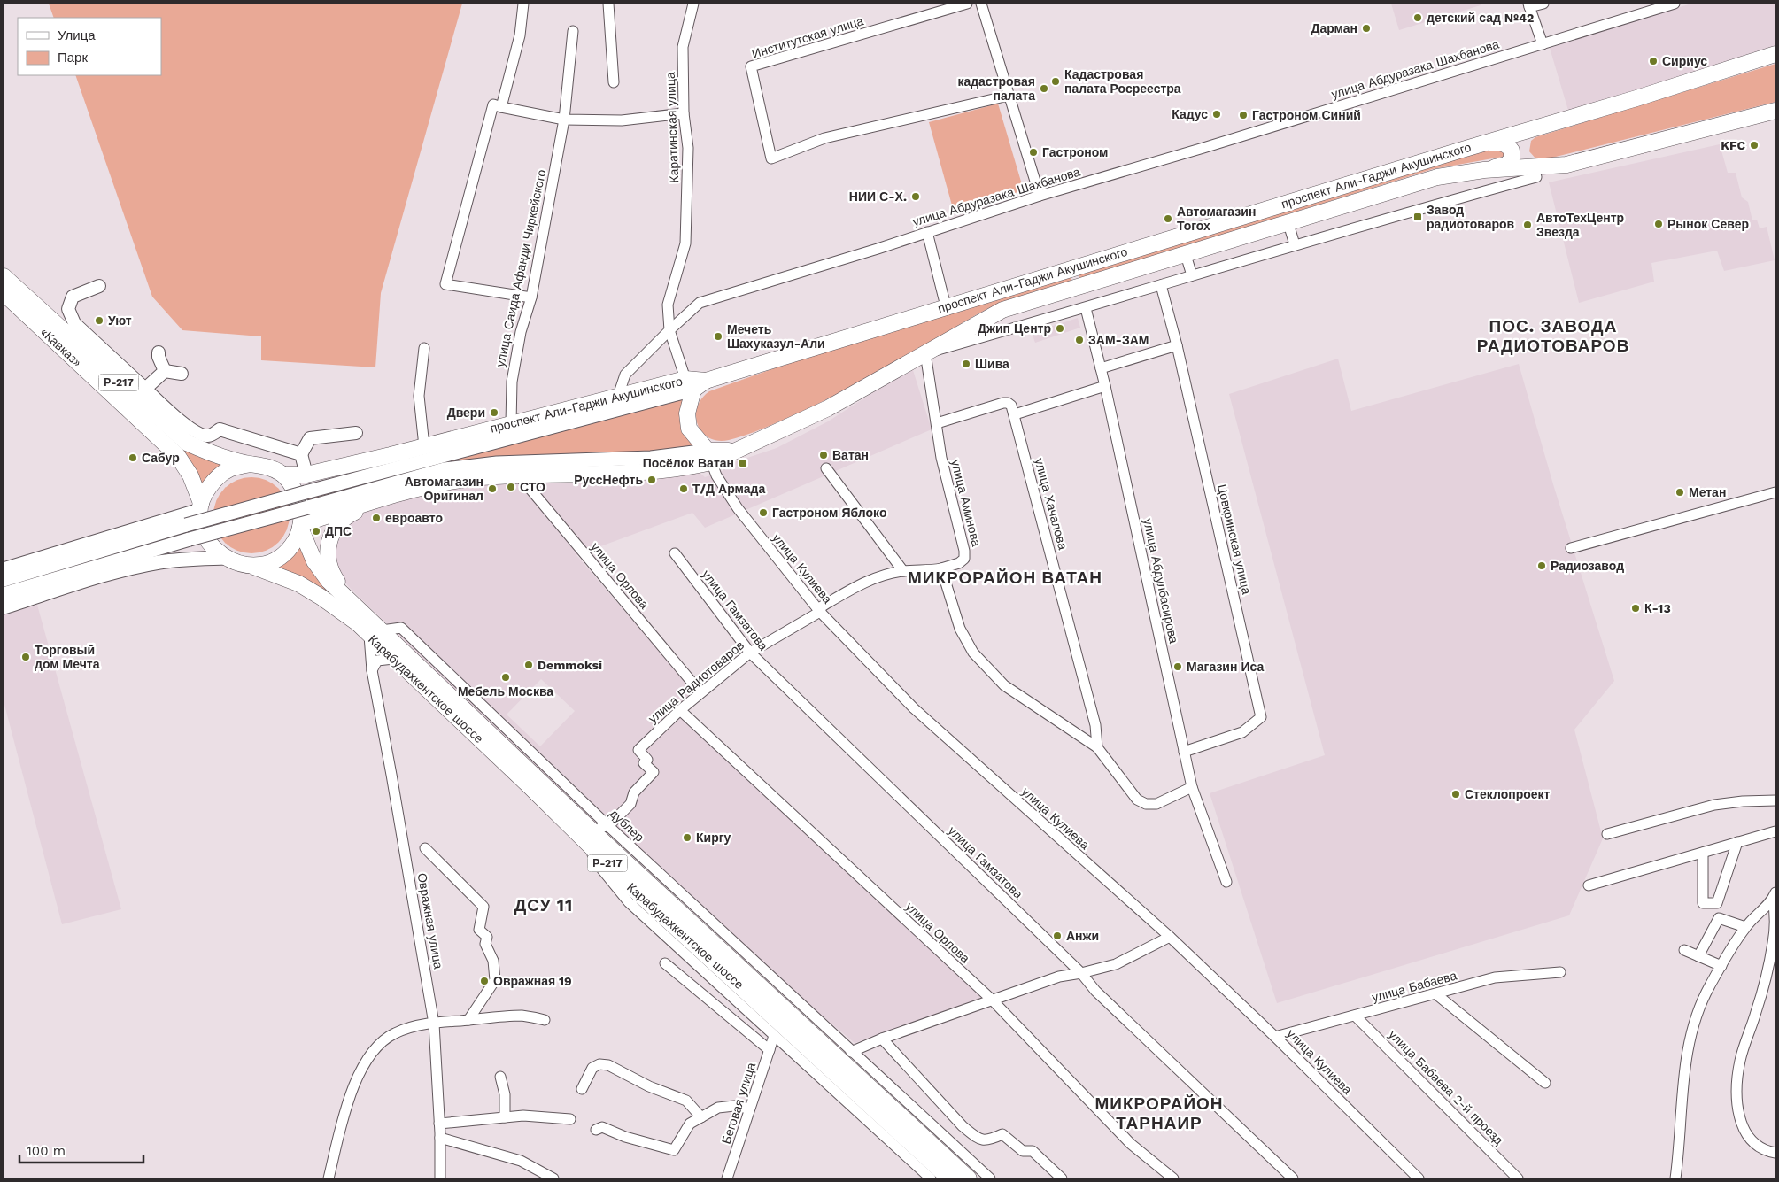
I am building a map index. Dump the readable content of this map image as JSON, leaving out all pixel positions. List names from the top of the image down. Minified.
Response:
{"streets":{"highway":["проспект Али-Гаджи Акушинского","«Кавказ»","Р-217","Карабудахкентское шоссе"],"street":["Институтская улица","улица Абдуразака Шахбанова","Каратинская улица","улица Саида Афанди Чиркейского","улица Аминова","улица Хачалова","Цовкринская улица","улица Кулиева","улица Орлова","улица Абдулбасирова","улица Гамзатова","улица Радиотоваров","дублер","Овражная улица","улица Бабаева","улица Бабаева 2-й проезд","Беговая улица"]},"crossings":[["улица Абдуразака Шахбанова","Каратинская улица"],["улица Абдуразака Шахбанова","проспект Али-Гаджи Акушинского"],["Каратинская улица","проспект Али-Гаджи Акушинского"],["проспект Али-Гаджи Акушинского","улица Саида Афанди Чиркейского"],["проспект Али-Гаджи Акушинского","«Кавказ»"],["проспект Али-Гаджи Акушинского","Р-217"],["проспект Али-Гаджи Акушинского","улица Аминова"],["проспект Али-Гаджи Акушинского","улица Кулиева"],["проспект Али-Гаджи Акушинского","Карабудахкентское шоссе"],["«Кавказ»","Р-217"],["«Кавказ»","Карабудахкентское шоссе"],["Р-217","Карабудахкентское шоссе"],["улица Аминова","улица Радиотоваров"],["Цовкринская улица","улица Абдулбасирова"],["улица Кулиева","улица Радиотоваров"],["улица Кулиева","улица Бабаева"],["улица Орлова","улица Радиотоваров"],["улица Гамзатова","улица Радиотоваров"],["улица Радиотоваров","дублер"],["Карабудахкентское шоссе","дублер"],["Карабудахкентское шоссе","Овражная улица"],["дублер","Овражная улица"],["улица Бабаева","улица Бабаева 2-й проезд"]],"districts":["ПОС. ЗАВОДА РАДИОТОВАРОВ","МИКРОРАЙОН ВАТАН","ДСУ 11","МИКРОРАЙОН ТАРНАИР"],"places":{"other":["детский сад №42","Дарман","Сириус","Кадастровая палата Росреестра","кадастровая палата","Кадус","Гастроном Синий","KFC","Гастроном","НИИ С-Х.","Автомагазин Тогох","Рынок Север","АвтоТехЦентр Звезда","Уют","Джип Центр","Мечеть Шахуказул-Али","ЗАМ-ЗАМ","Шива","Двери","Ватан","Сабур","РуссНефть","СТО","Автомагазин Оригинал","Т/Д Армада","Метан","Гастроном Яблоко","евроавто","ДПС","Радиозавод","К-13","Торговый дом Мечта","Demmoksi","Магазин Иса","Мебель Москва","Стеклопроект","Киргу","Анжи","Овражная 19"],"transit":["Завод радиотоваров","Посёлок Ватан"]},"legend":["Улица","Парк"],"scale_bar":"100 m"}
